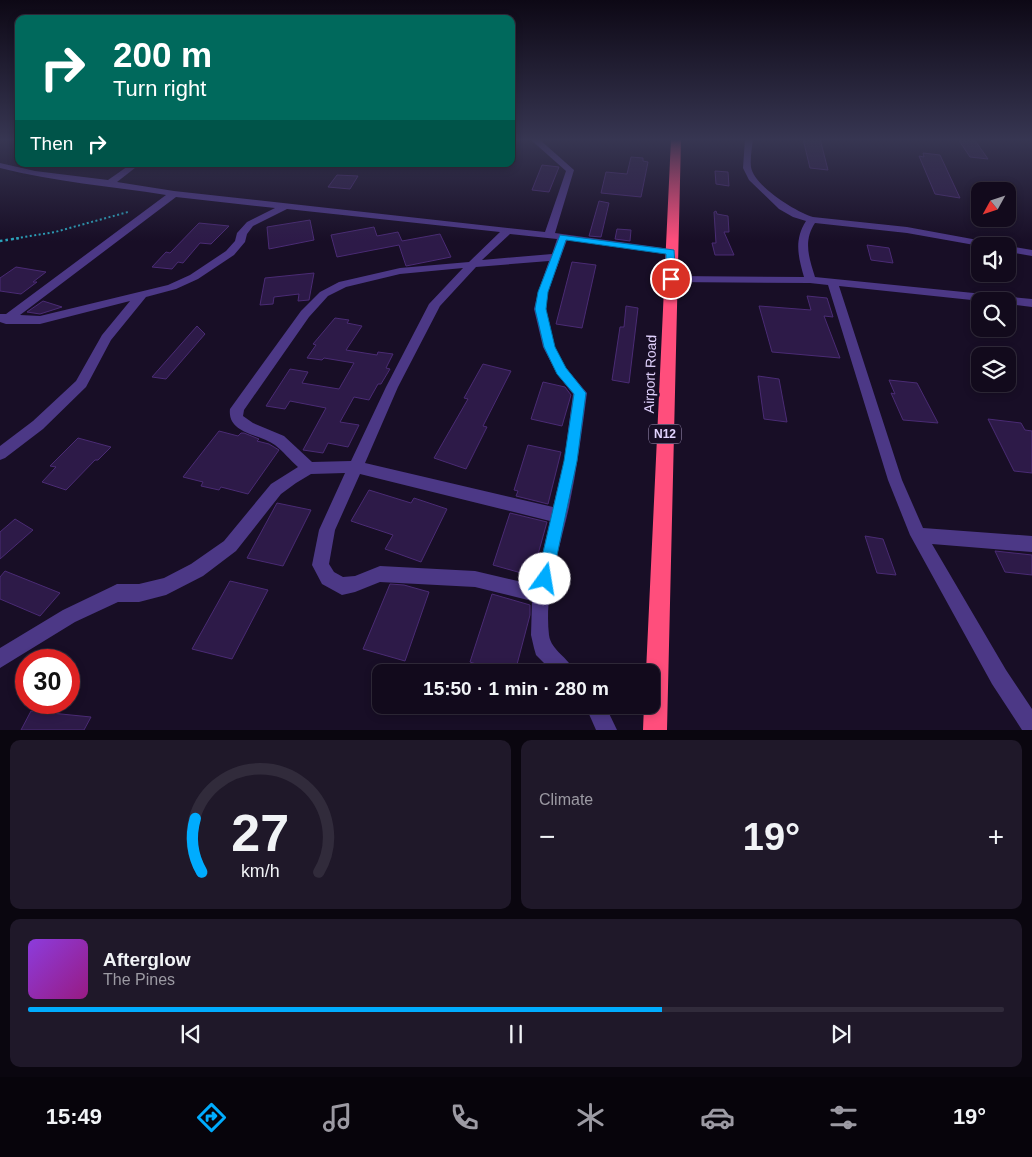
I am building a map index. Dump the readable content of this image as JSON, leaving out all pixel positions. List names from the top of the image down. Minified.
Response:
{"streets":{"highway":["Airport Road","N12"]},"north":"bottom left","page":{"turn":["200 m","Turn right"],"then":"Then","limit":"30","trip":"15:50 · 1 min · 280 m","tile":"Climate","heat":["−","19°","+"],"song":["Afterglow","The Pines"],"tabs":["15:49","19°"],"gauge":["27","km/h"]}}
